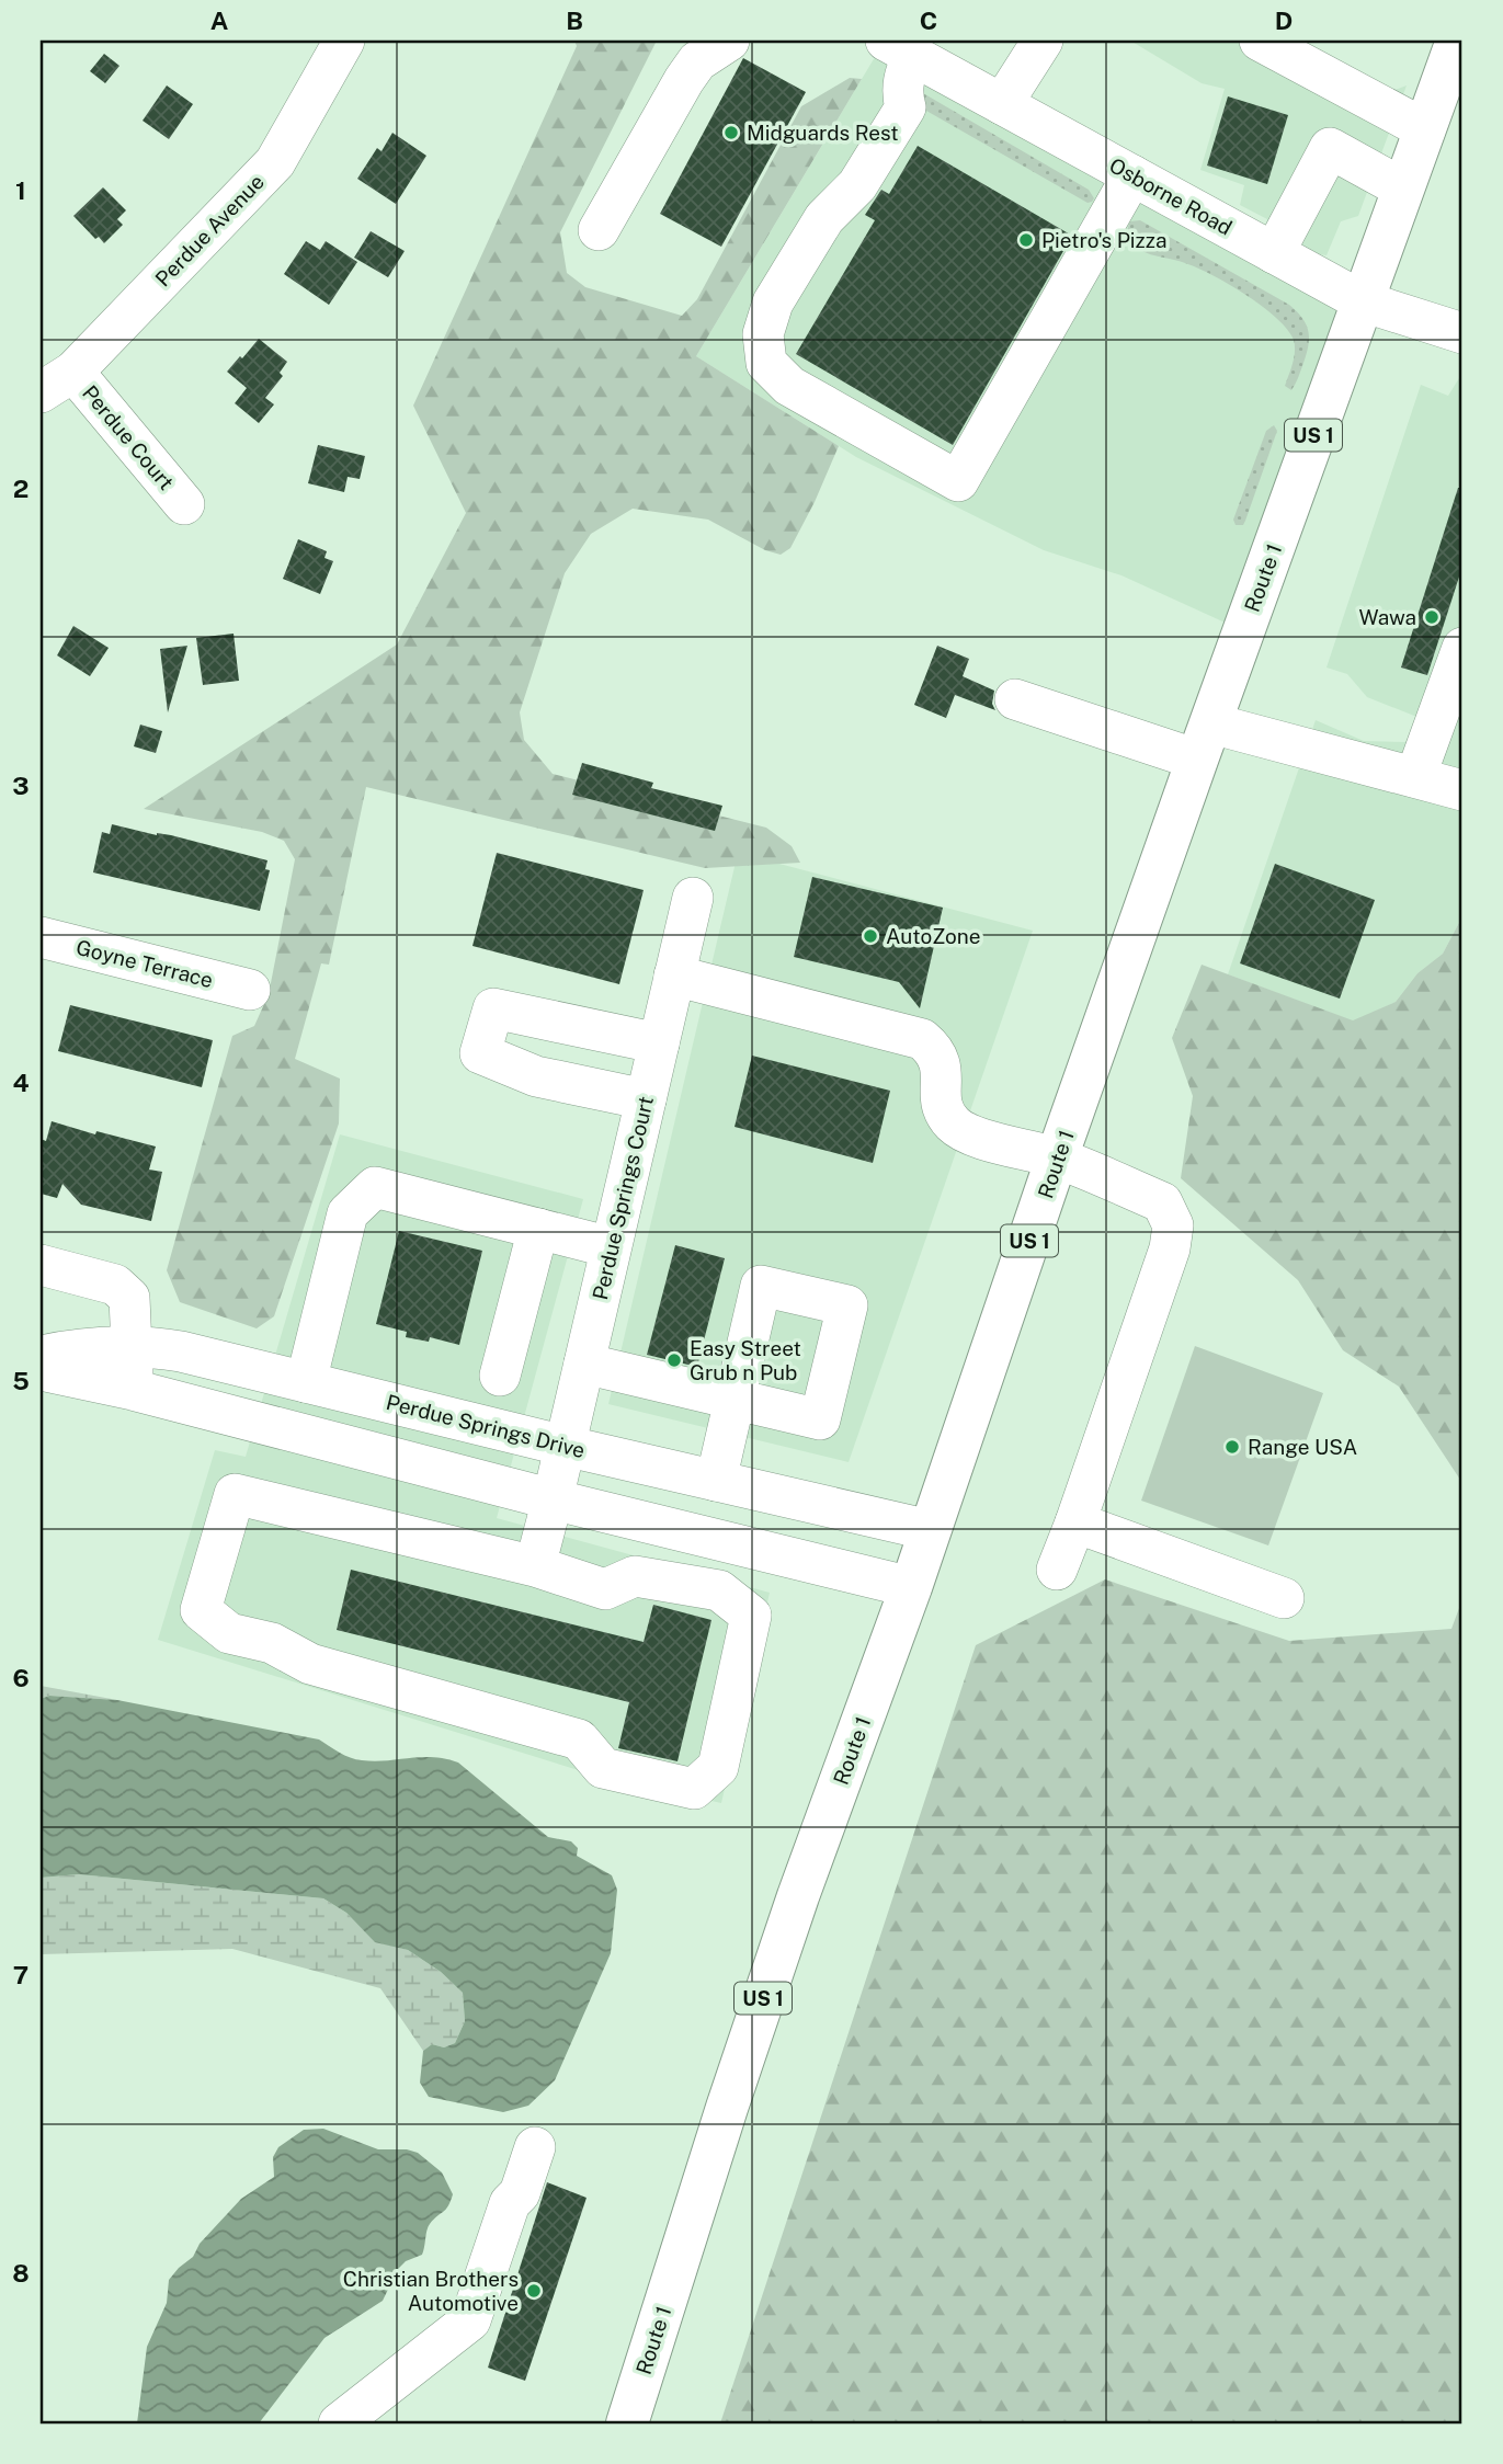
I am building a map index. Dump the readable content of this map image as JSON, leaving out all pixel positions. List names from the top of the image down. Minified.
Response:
{"streets":{"main road":["US 1","Route 1"],"street":["Osborne Road","Perdue Avenue","Perdue Court","Goyne Terrace","Perdue Springs Court","Perdue Springs Drive"]},"crossings":[["Osborne Road","Route 1"],["Perdue Avenue","Perdue Court"],["Route 1","Perdue Springs Drive"],["Perdue Springs Court","Perdue Springs Drive"]],"places":["Midguards Rest","Pietro's Pizza","Wawa","AutoZone","Easy Street Grub n Pub","Range USA","Christian Brothers Automotive"],"grid":{"columns":["A","B","C","D"],"rows":["1","2","3","4","5","6","7","8"]}}
